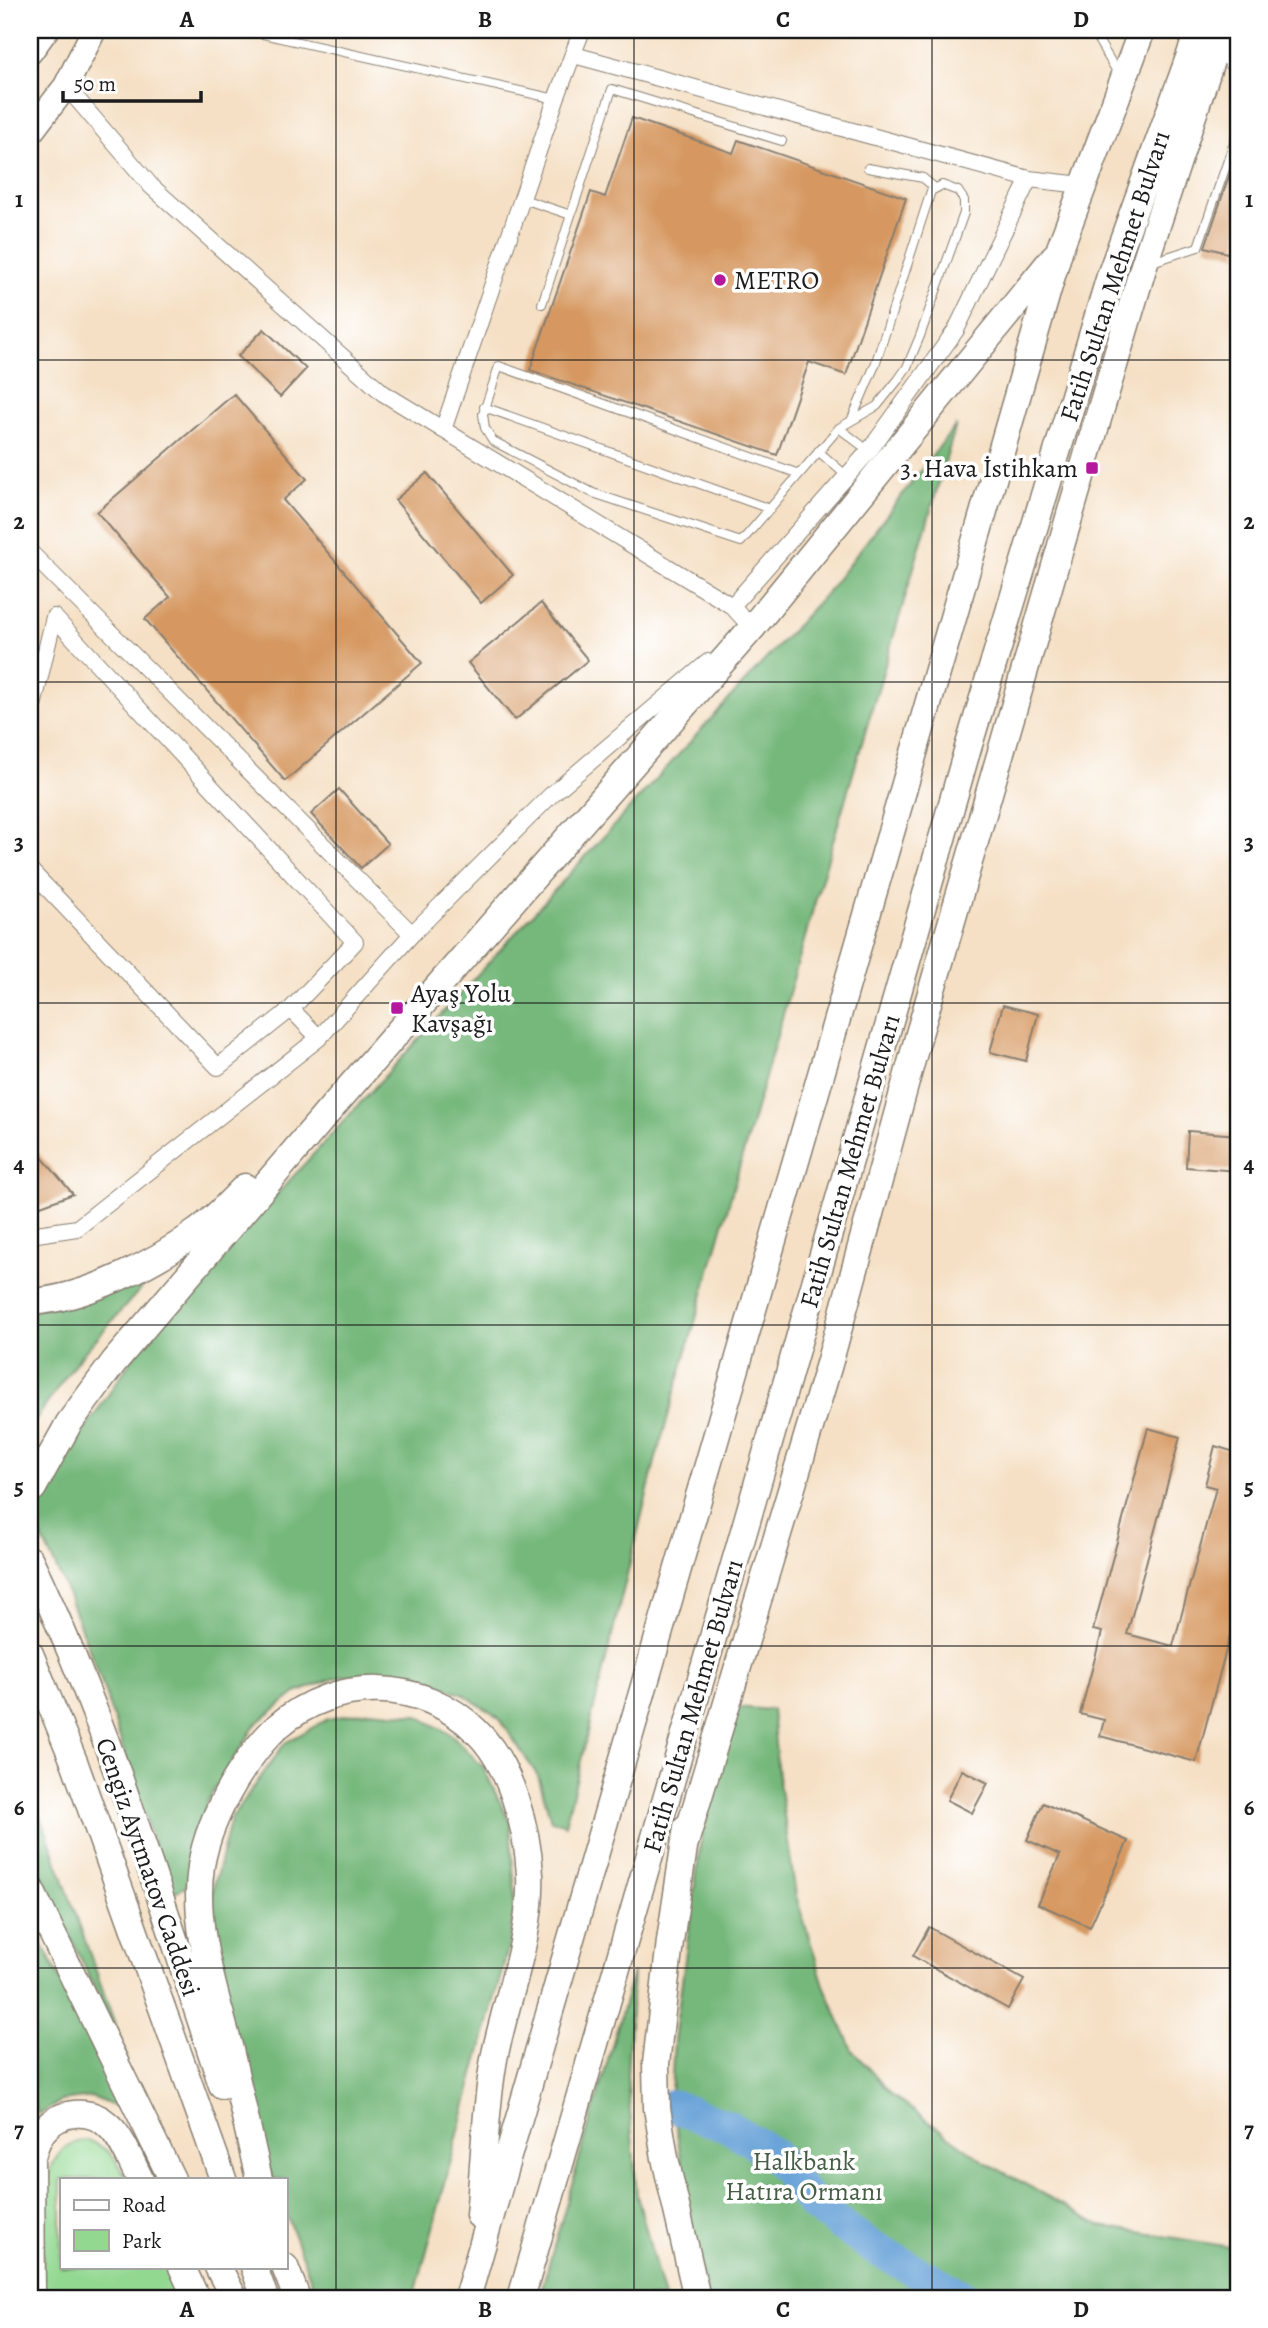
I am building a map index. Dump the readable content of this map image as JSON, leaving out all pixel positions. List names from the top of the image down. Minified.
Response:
{"streets":{"highway":["Fatih Sultan Mehmet Bulvarı","Cengiz Aytmatov Caddesi"]},"parks":["Halkbank Hatıra Ormanı"],"places":{"other":["METRO"],"transit":["3. Hava İstihkam","Ayaş Yolu Kavşağı"]},"legend":["Road","Park"],"scale_bar":"50 m","grid":{"columns":["A","B","C","D"],"rows":["1","2","3","4","5","6","7"]}}
